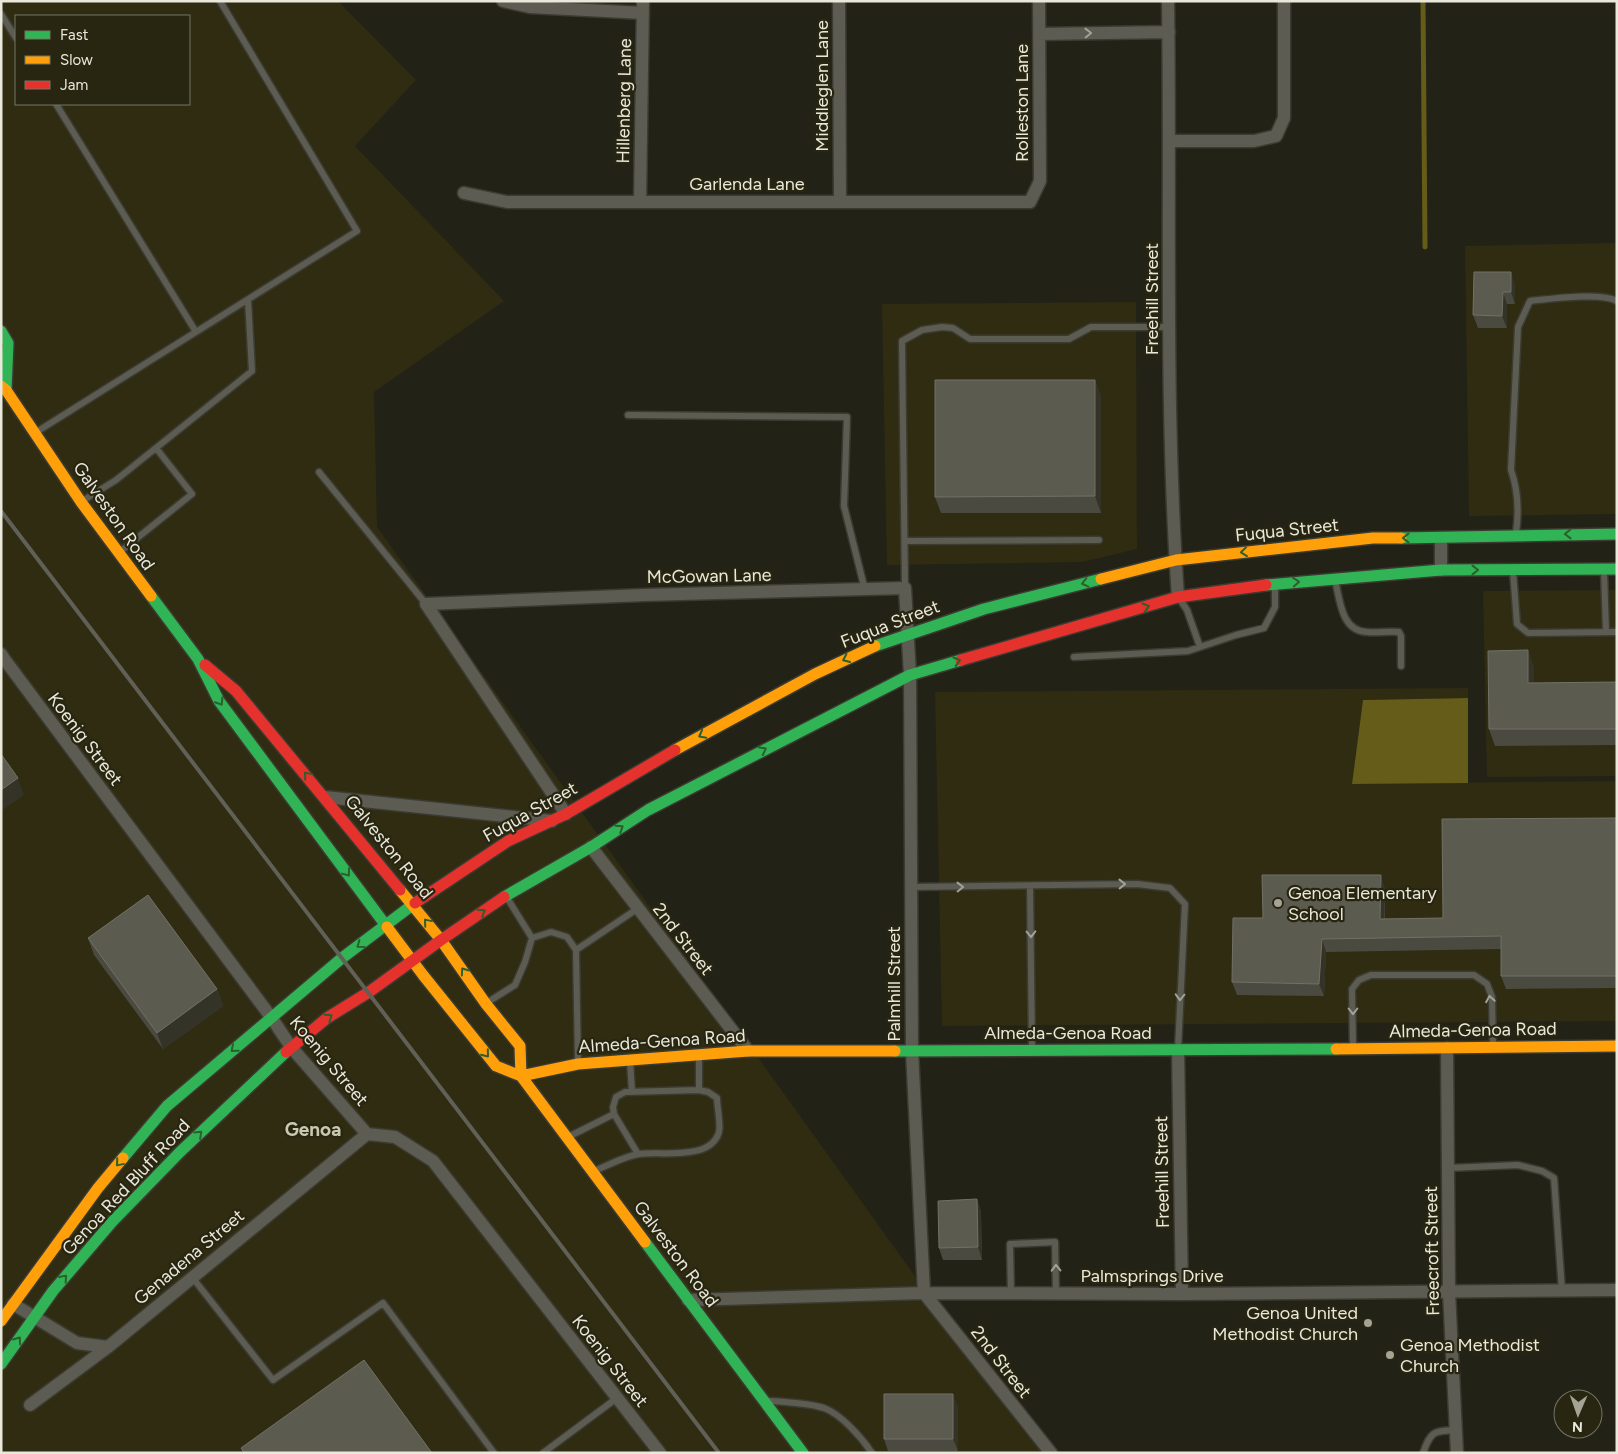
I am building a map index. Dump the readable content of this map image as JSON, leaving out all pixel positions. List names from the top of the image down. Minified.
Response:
{"streets":{"main road":["Galveston Road","Fuqua Street","Almeda-Genoa Road","Genoa Red Bluff Road"],"street":["Middleglen Lane","Hillenberg Lane","Rolleston Lane","Garlenda Lane","Freehill Street","McGowan Lane","Koenig Street","2nd Street","Palmhill Street","Freecroft Street","Genadena Street","Palmsprings Drive"]},"crossings":[["Middleglen Lane","Garlenda Lane"],["Hillenberg Lane","Garlenda Lane"],["Rolleston Lane","Garlenda Lane"],["Freehill Street","Fuqua Street"],["Freehill Street","Almeda-Genoa Road"],["Freehill Street","Palmsprings Drive"],["Galveston Road","Fuqua Street"],["Galveston Road","Almeda-Genoa Road"],["Galveston Road","Palmsprings Drive"],["Fuqua Street","Koenig Street"],["Fuqua Street","Genoa Red Bluff Road"],["Koenig Street","Genoa Red Bluff Road"],["Koenig Street","Genadena Street"],["2nd Street","Palmhill Street"],["2nd Street","Almeda-Genoa Road"],["2nd Street","Palmsprings Drive"],["Palmhill Street","Almeda-Genoa Road"],["Palmhill Street","Palmsprings Drive"],["Almeda-Genoa Road","Freecroft Street"],["Freecroft Street","Palmsprings Drive"]],"districts":["Genoa"],"places":["Genoa Elementary School","Genoa United Methodist Church","Genoa Methodist Church"],"legend":["Fast","Slow","Jam"],"north":"bottom"}
